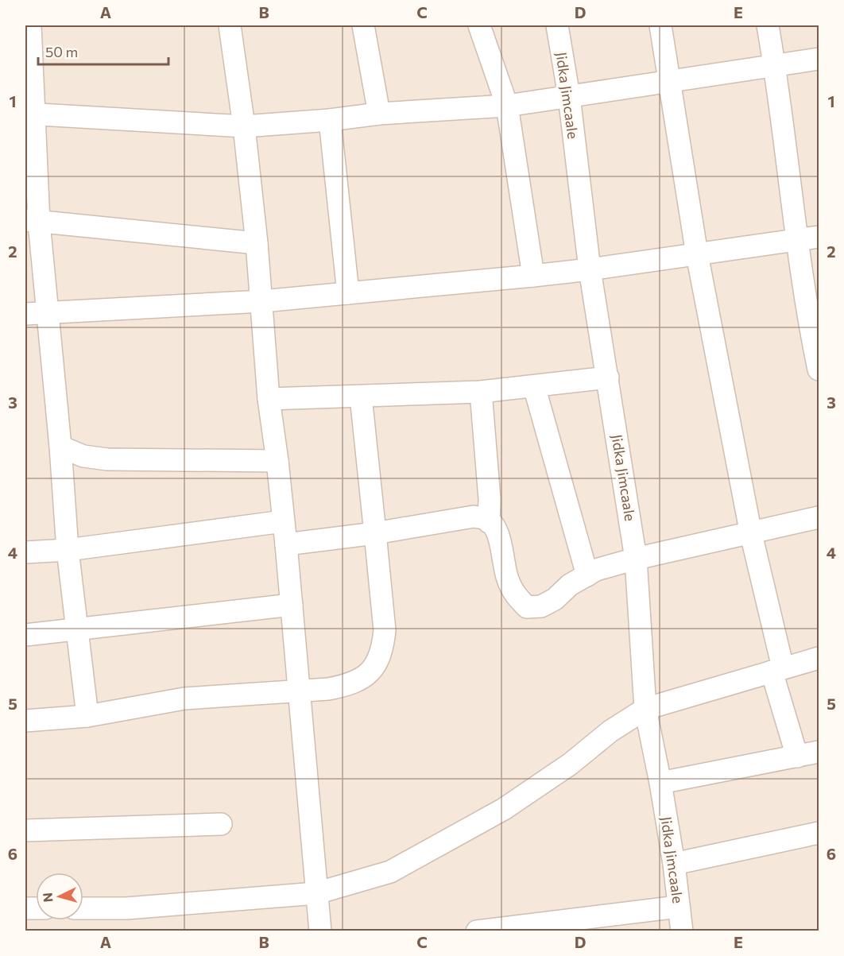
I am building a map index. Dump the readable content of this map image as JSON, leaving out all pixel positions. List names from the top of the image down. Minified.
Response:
{"streets":{"street":["Jidka Jimcaale"]},"scale_bar":"50 m","north":"left","grid":{"columns":["A","B","C","D","E"],"rows":["1","2","3","4","5","6"]}}
